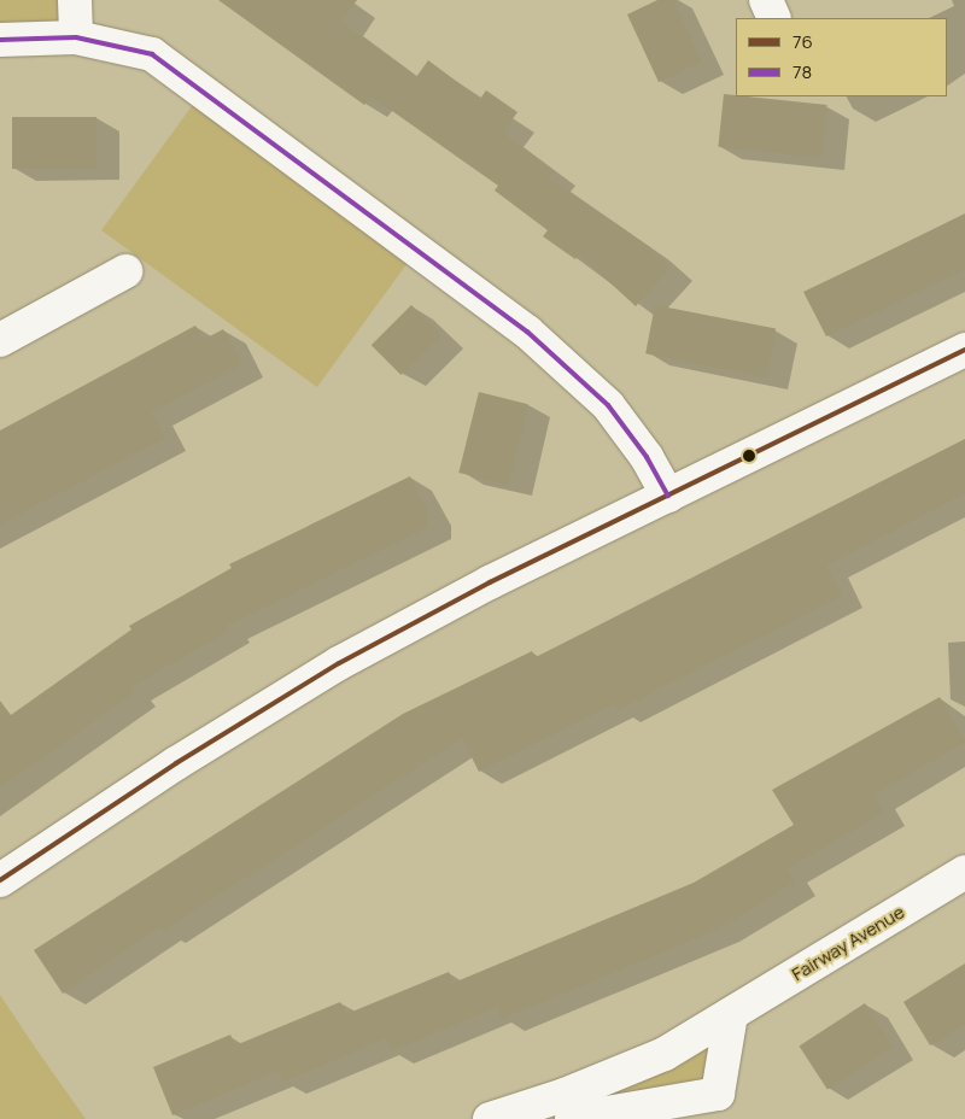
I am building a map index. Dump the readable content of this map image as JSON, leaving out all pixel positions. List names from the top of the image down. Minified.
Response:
{"streets":{"street":["Fairway Avenue"]},"lines":["transit line 78","transit line 76"],"legend":["76","78"]}
